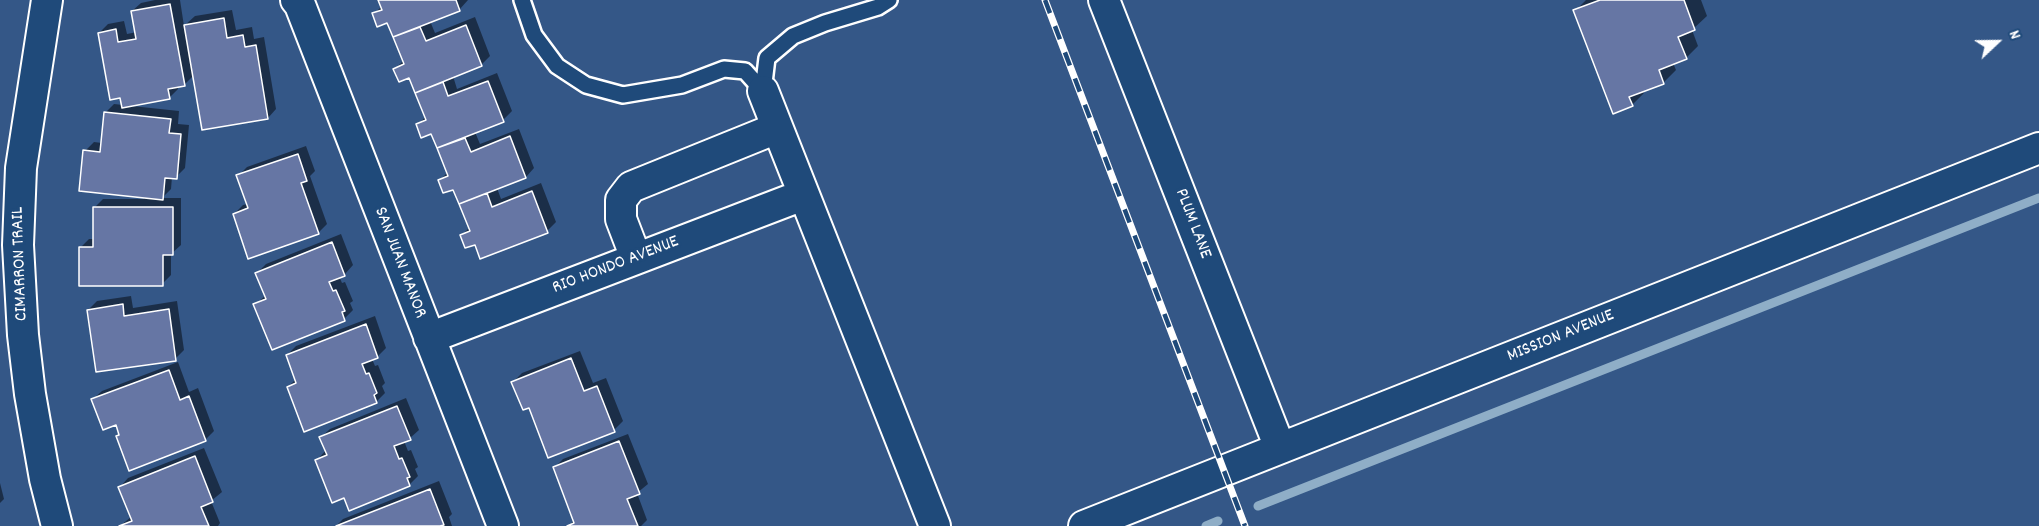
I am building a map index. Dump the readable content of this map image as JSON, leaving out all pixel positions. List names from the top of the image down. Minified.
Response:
{"streets":{"street":["PLUM LANE","SAN JUAN MANOR","CIMARRON TRAIL","RIO HONDO AVENUE","MISSION AVENUE"]},"crossings":[["PLUM LANE","MISSION AVENUE"],["SAN JUAN MANOR","RIO HONDO AVENUE"]],"north":"right"}
